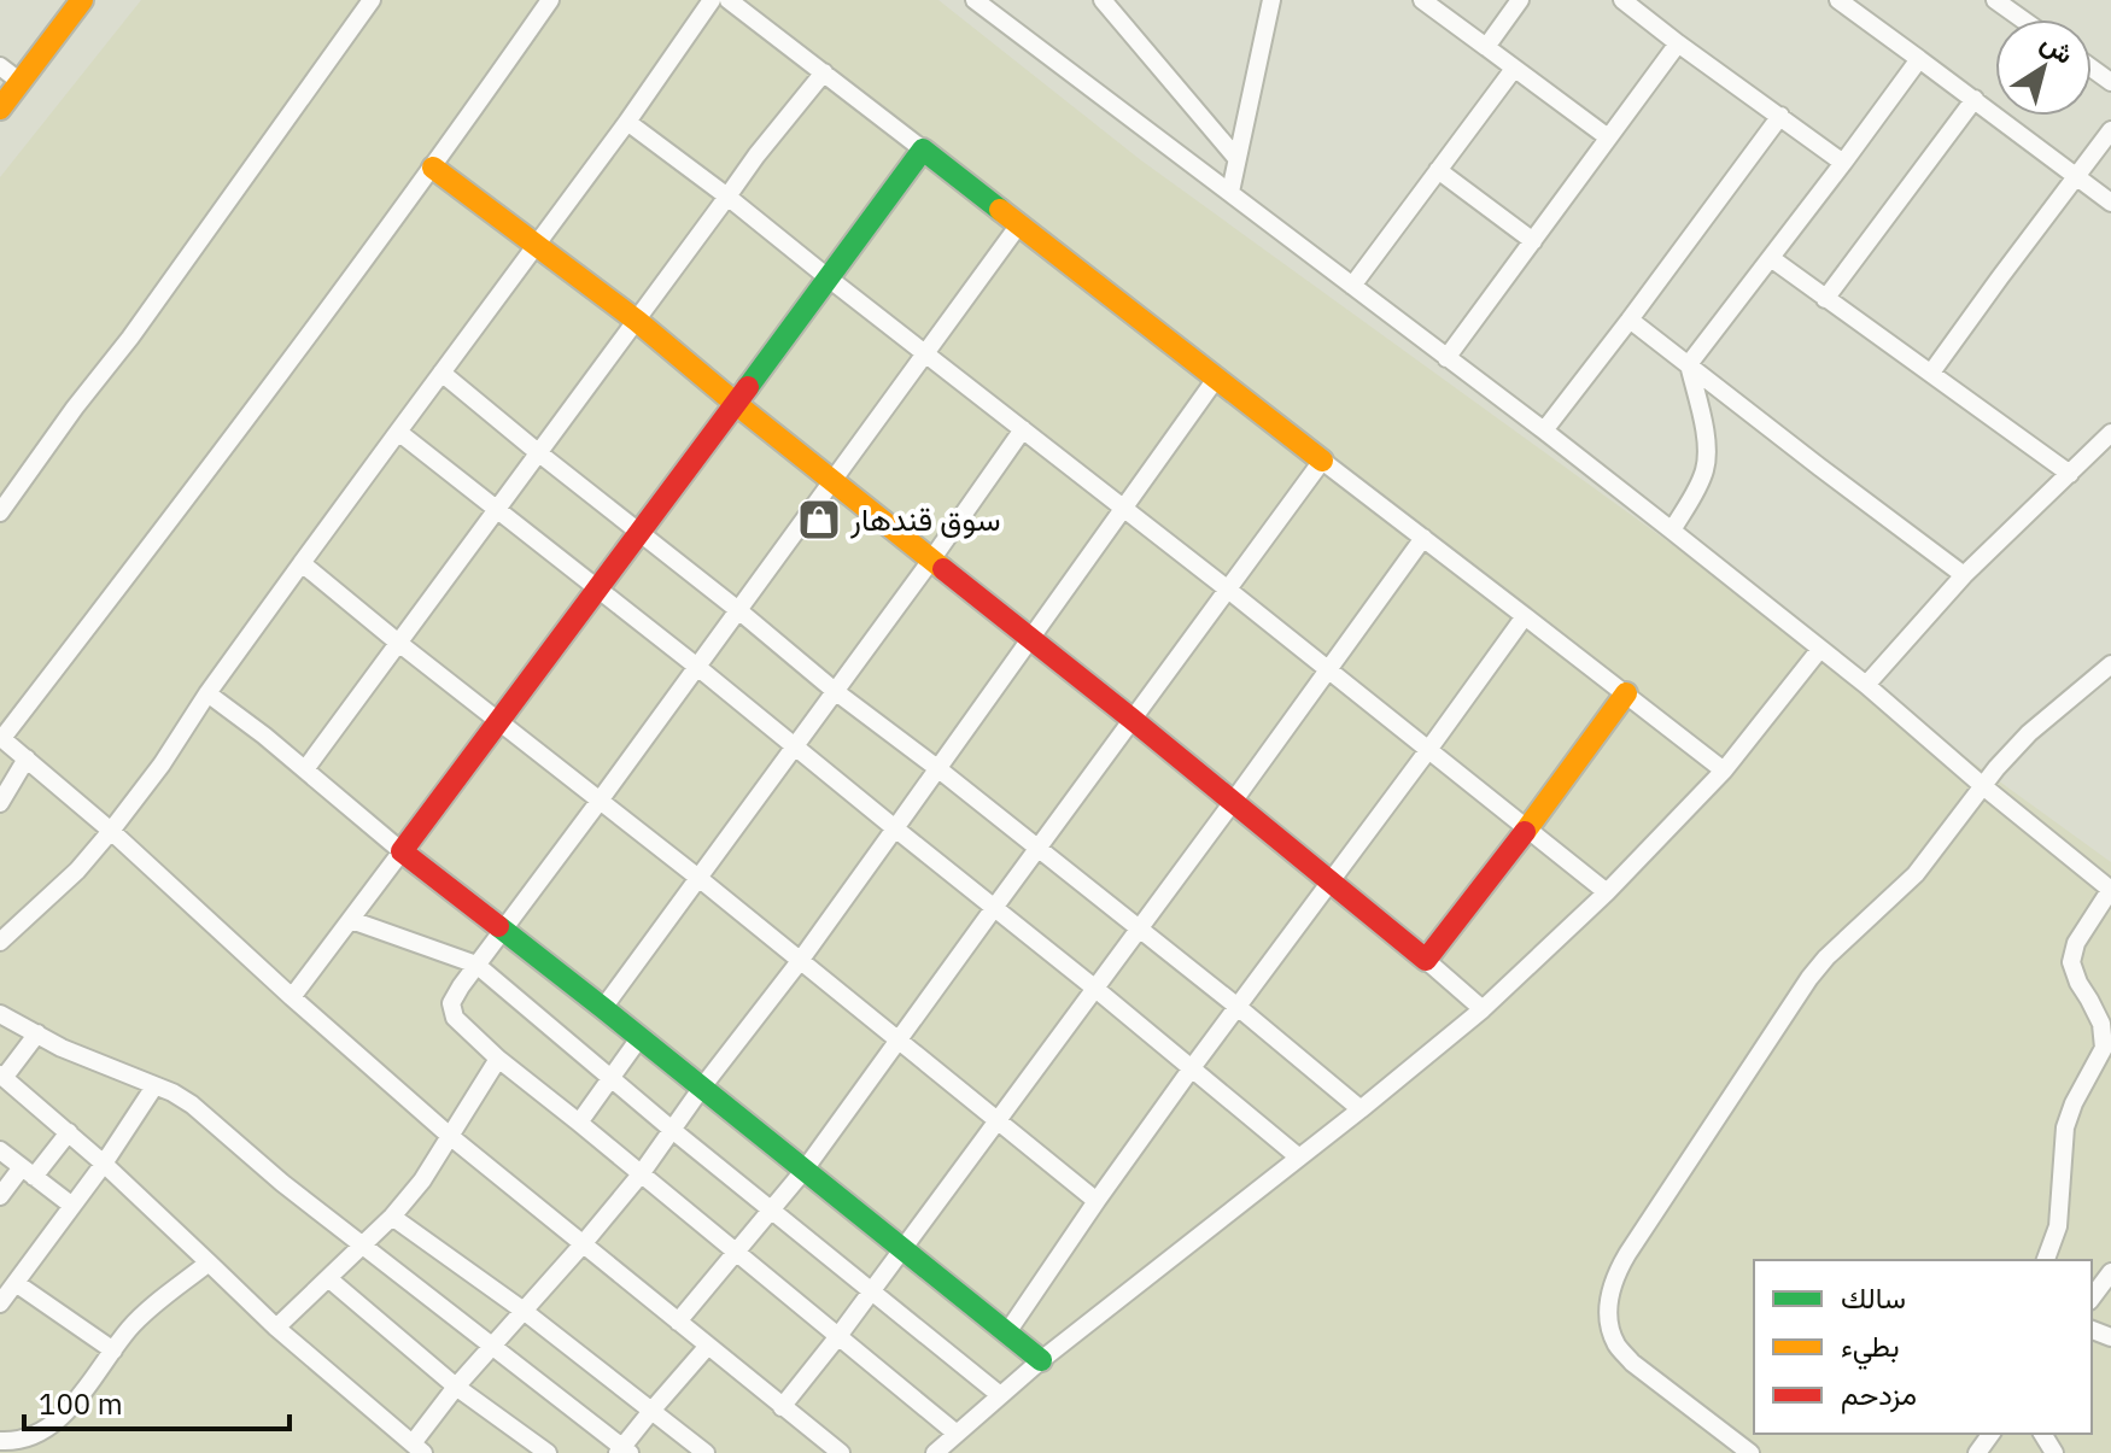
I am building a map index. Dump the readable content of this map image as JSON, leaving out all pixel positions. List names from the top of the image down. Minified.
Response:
{"places":{"shop":["سوق قندهار"]},"legend":["سالك","بطيء","مزدحم"],"scale_bar":"100 m","north":"top right"}
